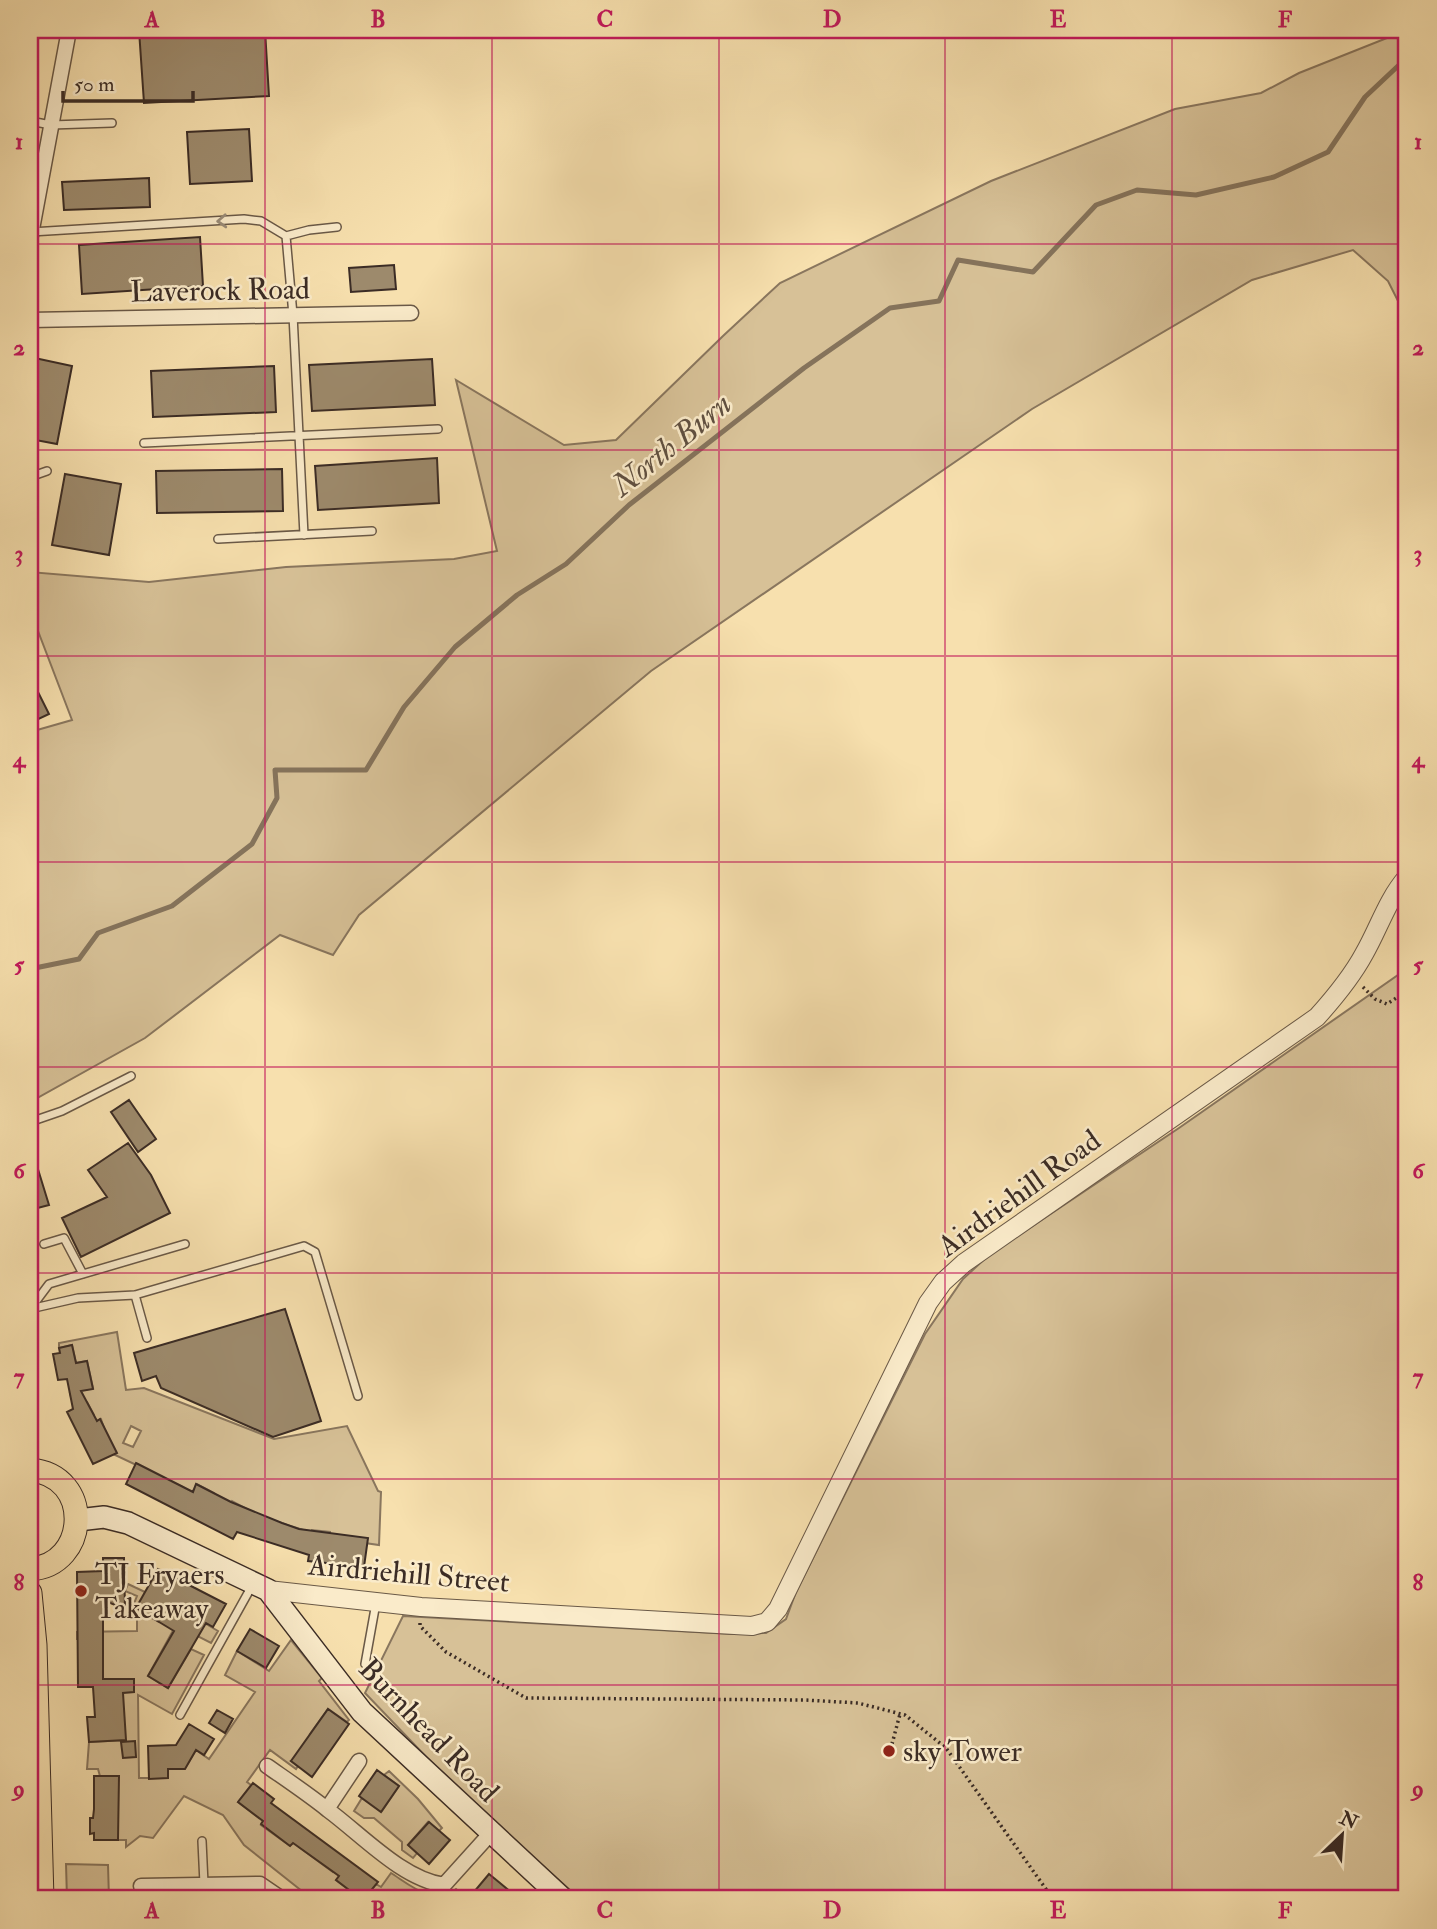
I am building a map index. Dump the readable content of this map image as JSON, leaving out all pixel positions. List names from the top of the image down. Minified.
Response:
{"streets":{"main road":["Airdriehill Street","Burnhead Road"],"street":["Laverock Road","Airdriehill Road"]},"crossings":[["Airdriehill Road","Airdriehill Street"],["Airdriehill Street","Burnhead Road"]],"water":["North Burn"],"places":["TJ Fryaers Takeaway","sky Tower"],"scale_bar":"50 m","north":"top right","grid":{"columns":["A","B","C","D","E","F"],"rows":["1","2","3","4","5","6","7","8","9"]}}
